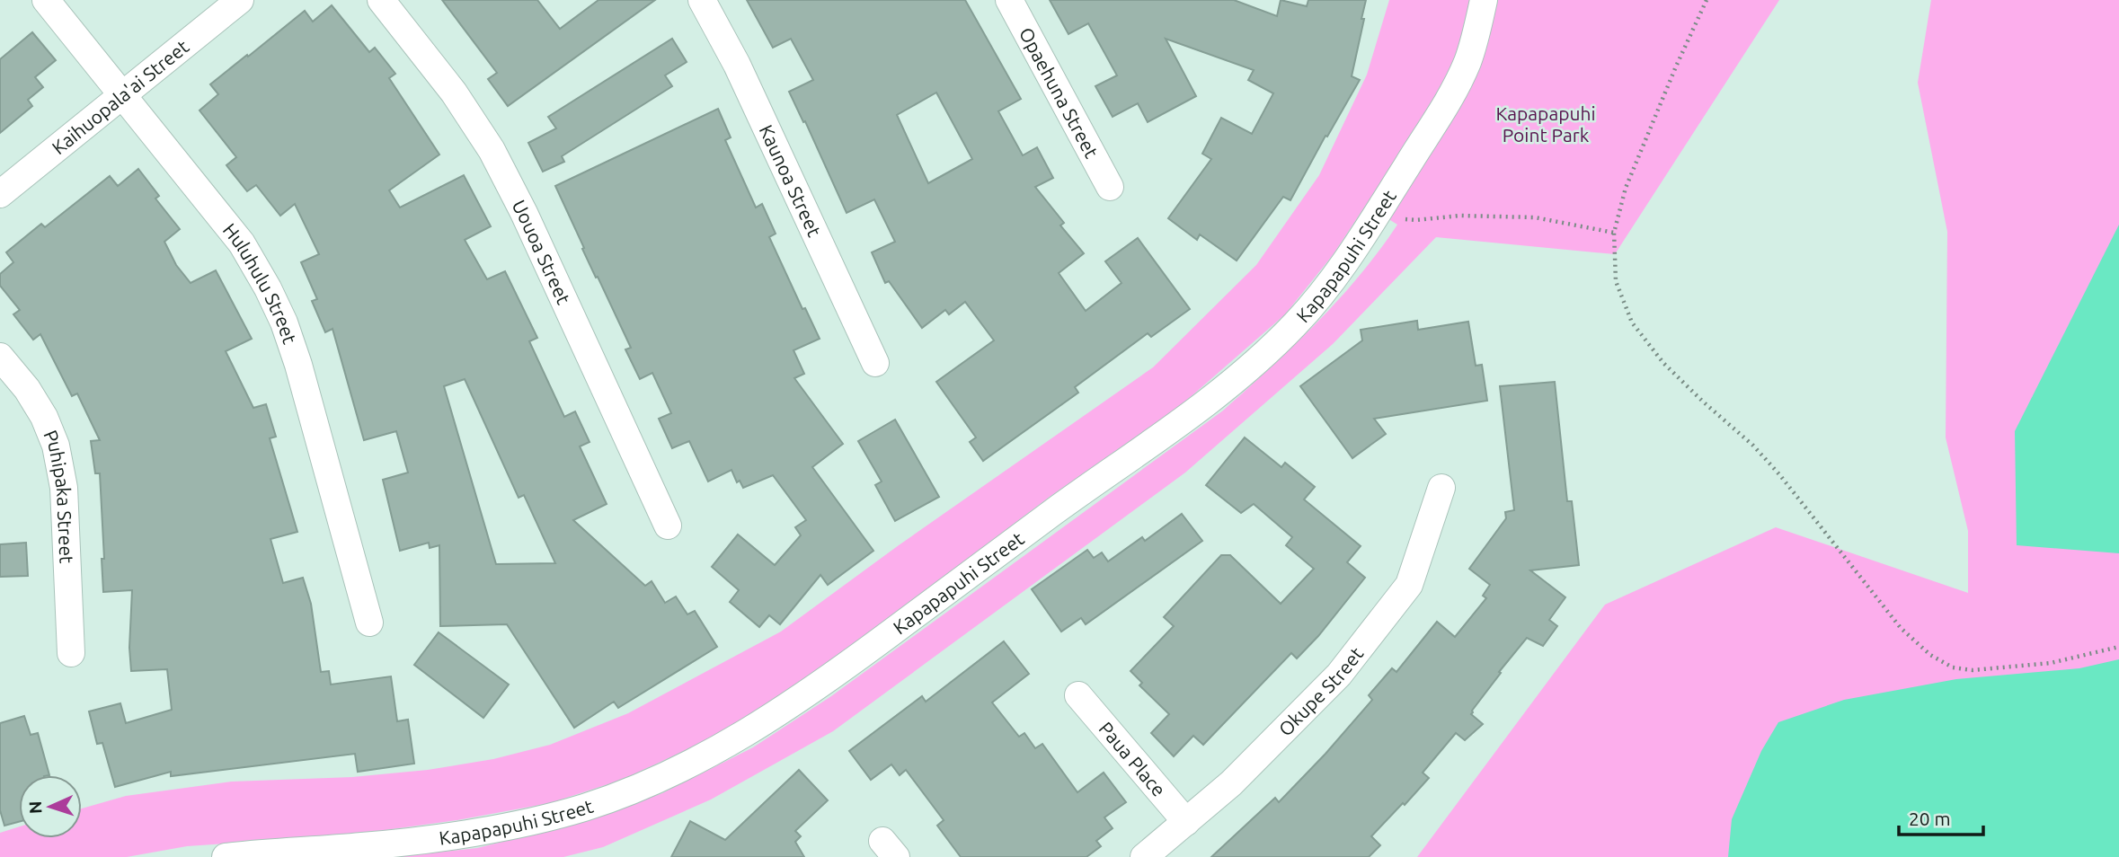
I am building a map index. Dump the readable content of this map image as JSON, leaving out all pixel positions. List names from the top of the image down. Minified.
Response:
{"streets":{"street":["Opaehuna Street","Kaihuopala'ai Street","Kaunoa Street","Uouoa Street","Kapapapuhi Street","Huluhulu Street","Puhipaka Street","Okupe Street","Paua Place"]},"crossings":[["Kaihuopala'ai Street","Huluhulu Street"],["Okupe Street","Paua Place"]],"parks":["Kapapapuhi Point Park"],"scale_bar":"20 m","north":"left"}
